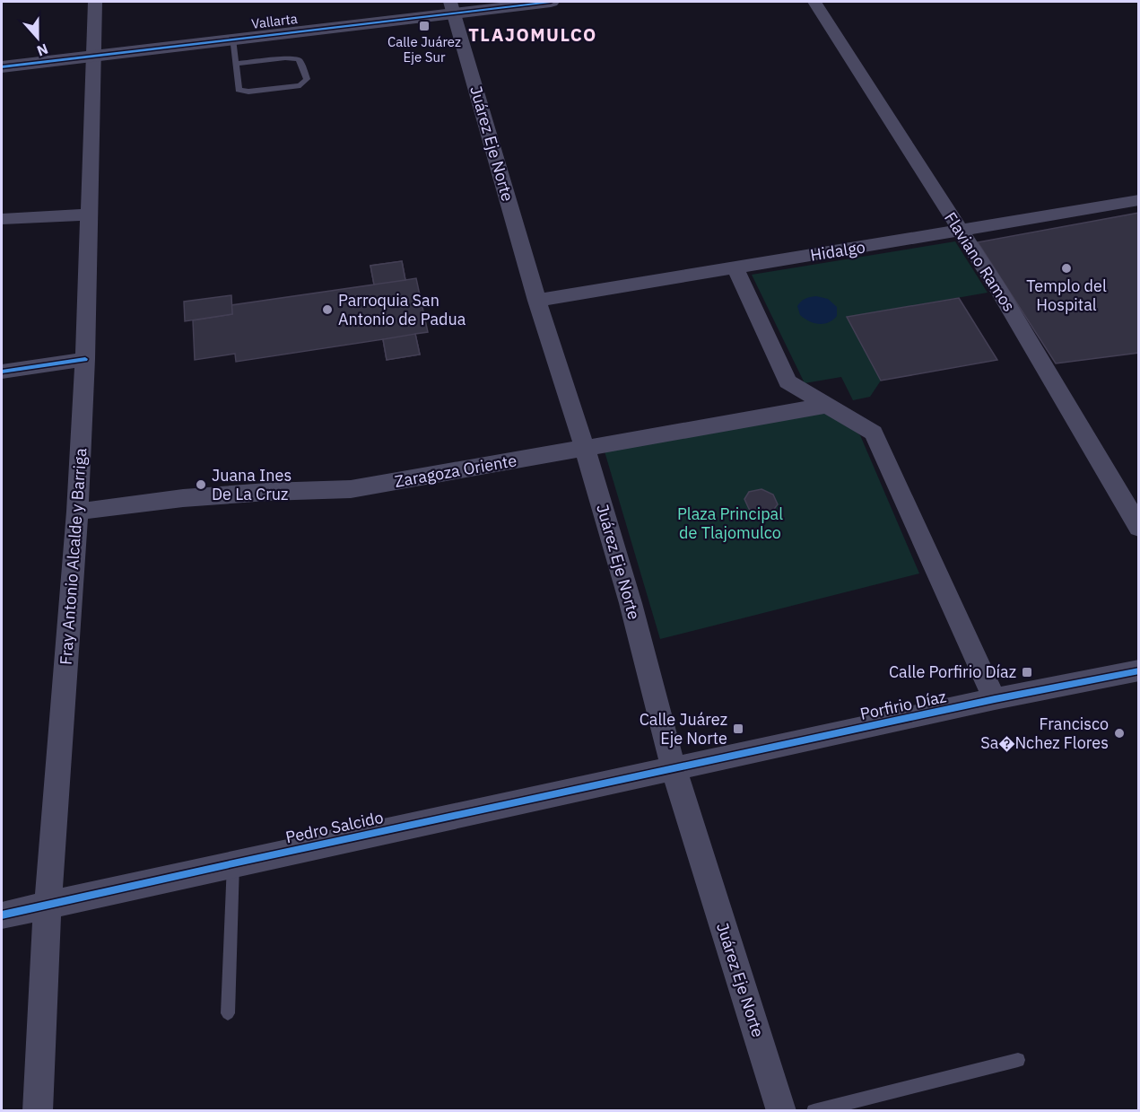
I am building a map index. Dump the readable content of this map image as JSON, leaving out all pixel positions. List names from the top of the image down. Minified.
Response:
{"streets":{"street":["Vallarta","Juárez Eje Norte","Hidalgo","Flaviano Ramos","Zaragoza Oriente","Fray Antonio Alcalde y Barriga","Porfirio Díaz","Pedro Salcido"]},"crossings":[["Vallarta","Juárez Eje Norte"],["Vallarta","Fray Antonio Alcalde y Barriga"],["Juárez Eje Norte","Hidalgo"],["Juárez Eje Norte","Zaragoza Oriente"],["Juárez Eje Norte","Porfirio Díaz"],["Juárez Eje Norte","Pedro Salcido"],["Hidalgo","Flaviano Ramos"],["Zaragoza Oriente","Fray Antonio Alcalde y Barriga"],["Fray Antonio Alcalde y Barriga","Pedro Salcido"],["Porfirio Díaz","Pedro Salcido"]],"districts":["TLAJOMULCO"],"parks":["Plaza Principal de Tlajomulco"],"places":{"transit":["Calle Juárez Eje Sur","Calle Porfirio Díaz","Calle Juárez Eje Norte"],"other":["Templo del Hospital","Parroquia San Antonio de Padua","Juana Ines De La Cruz","Francisco Sa�Nchez Flores"]},"north":"bottom"}
